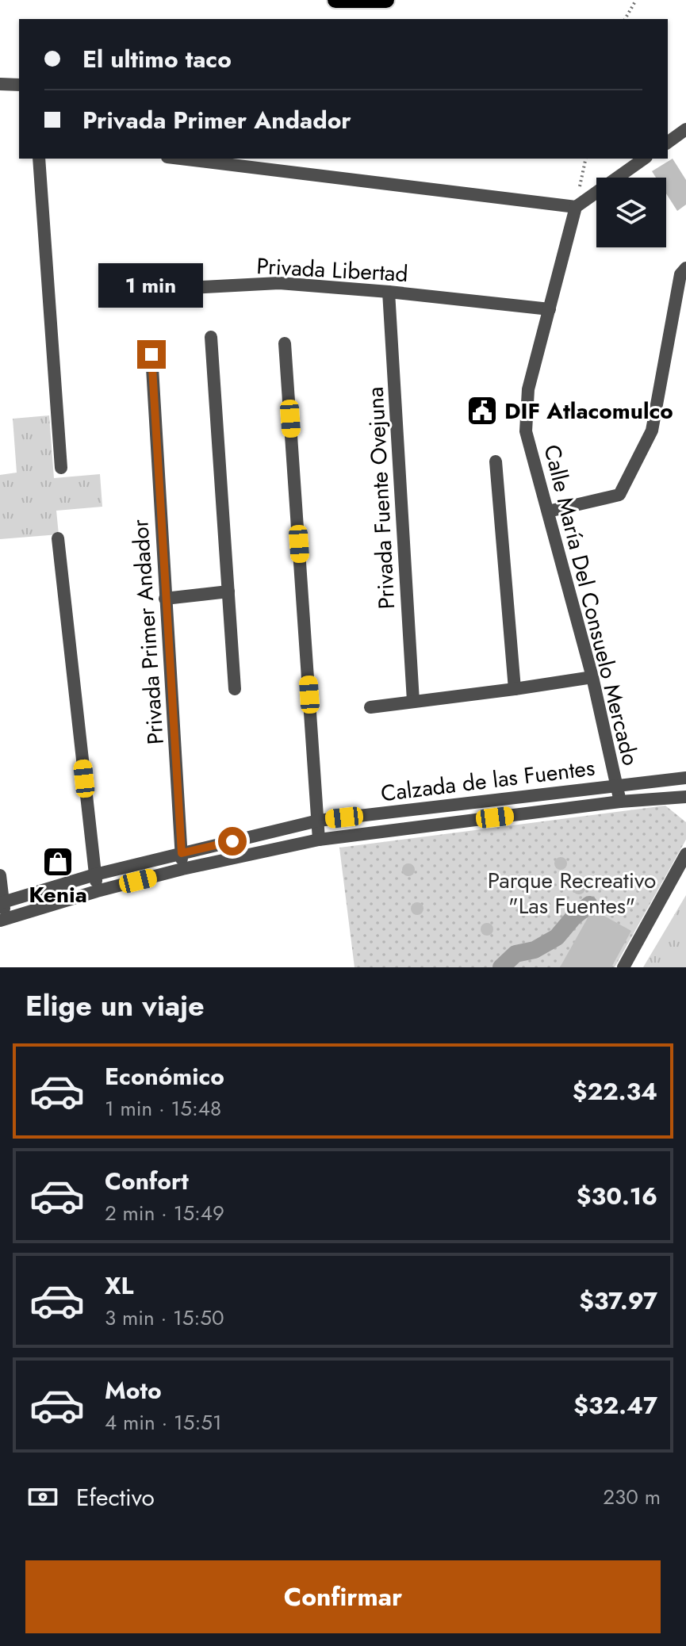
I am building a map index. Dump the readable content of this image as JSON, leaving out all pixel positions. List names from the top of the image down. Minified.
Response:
{"streets":{"street":["Privada Libertad","Privada Fuente Ovejuna","Calle María Del Consuelo Mercado","Privada Primer Andador","Calzada de las Fuentes"]},"crossings":[["Privada Libertad","Privada Fuente Ovejuna"],["Privada Libertad","Calle María Del Consuelo Mercado"],["Calle María Del Consuelo Mercado","Calzada de las Fuentes"],["Privada Primer Andador","Calzada de las Fuentes"]],"parks":["Parque Recreativo \"Las Fuentes\""],"places":{"public building":["DIF Atlacomulco"],"shop":["Kenia"]},"page":{"banner":["El ultimo taco","Privada Primer Andador"],"bubble":"1 min","heading":"Elige un viaje","list":[{"name":"Económico","note":"1 min · 15:48","value":"$22.34"},{"name":"Confort","note":"2 min · 15:49","value":"$30.16"},{"name":"XL","note":"3 min · 15:50","value":"$37.97"},{"name":"Moto","note":"4 min · 15:51","value":"$32.47"}],"pay":["Efectivo","230 m"],"buttons":"Confirmar"}}
